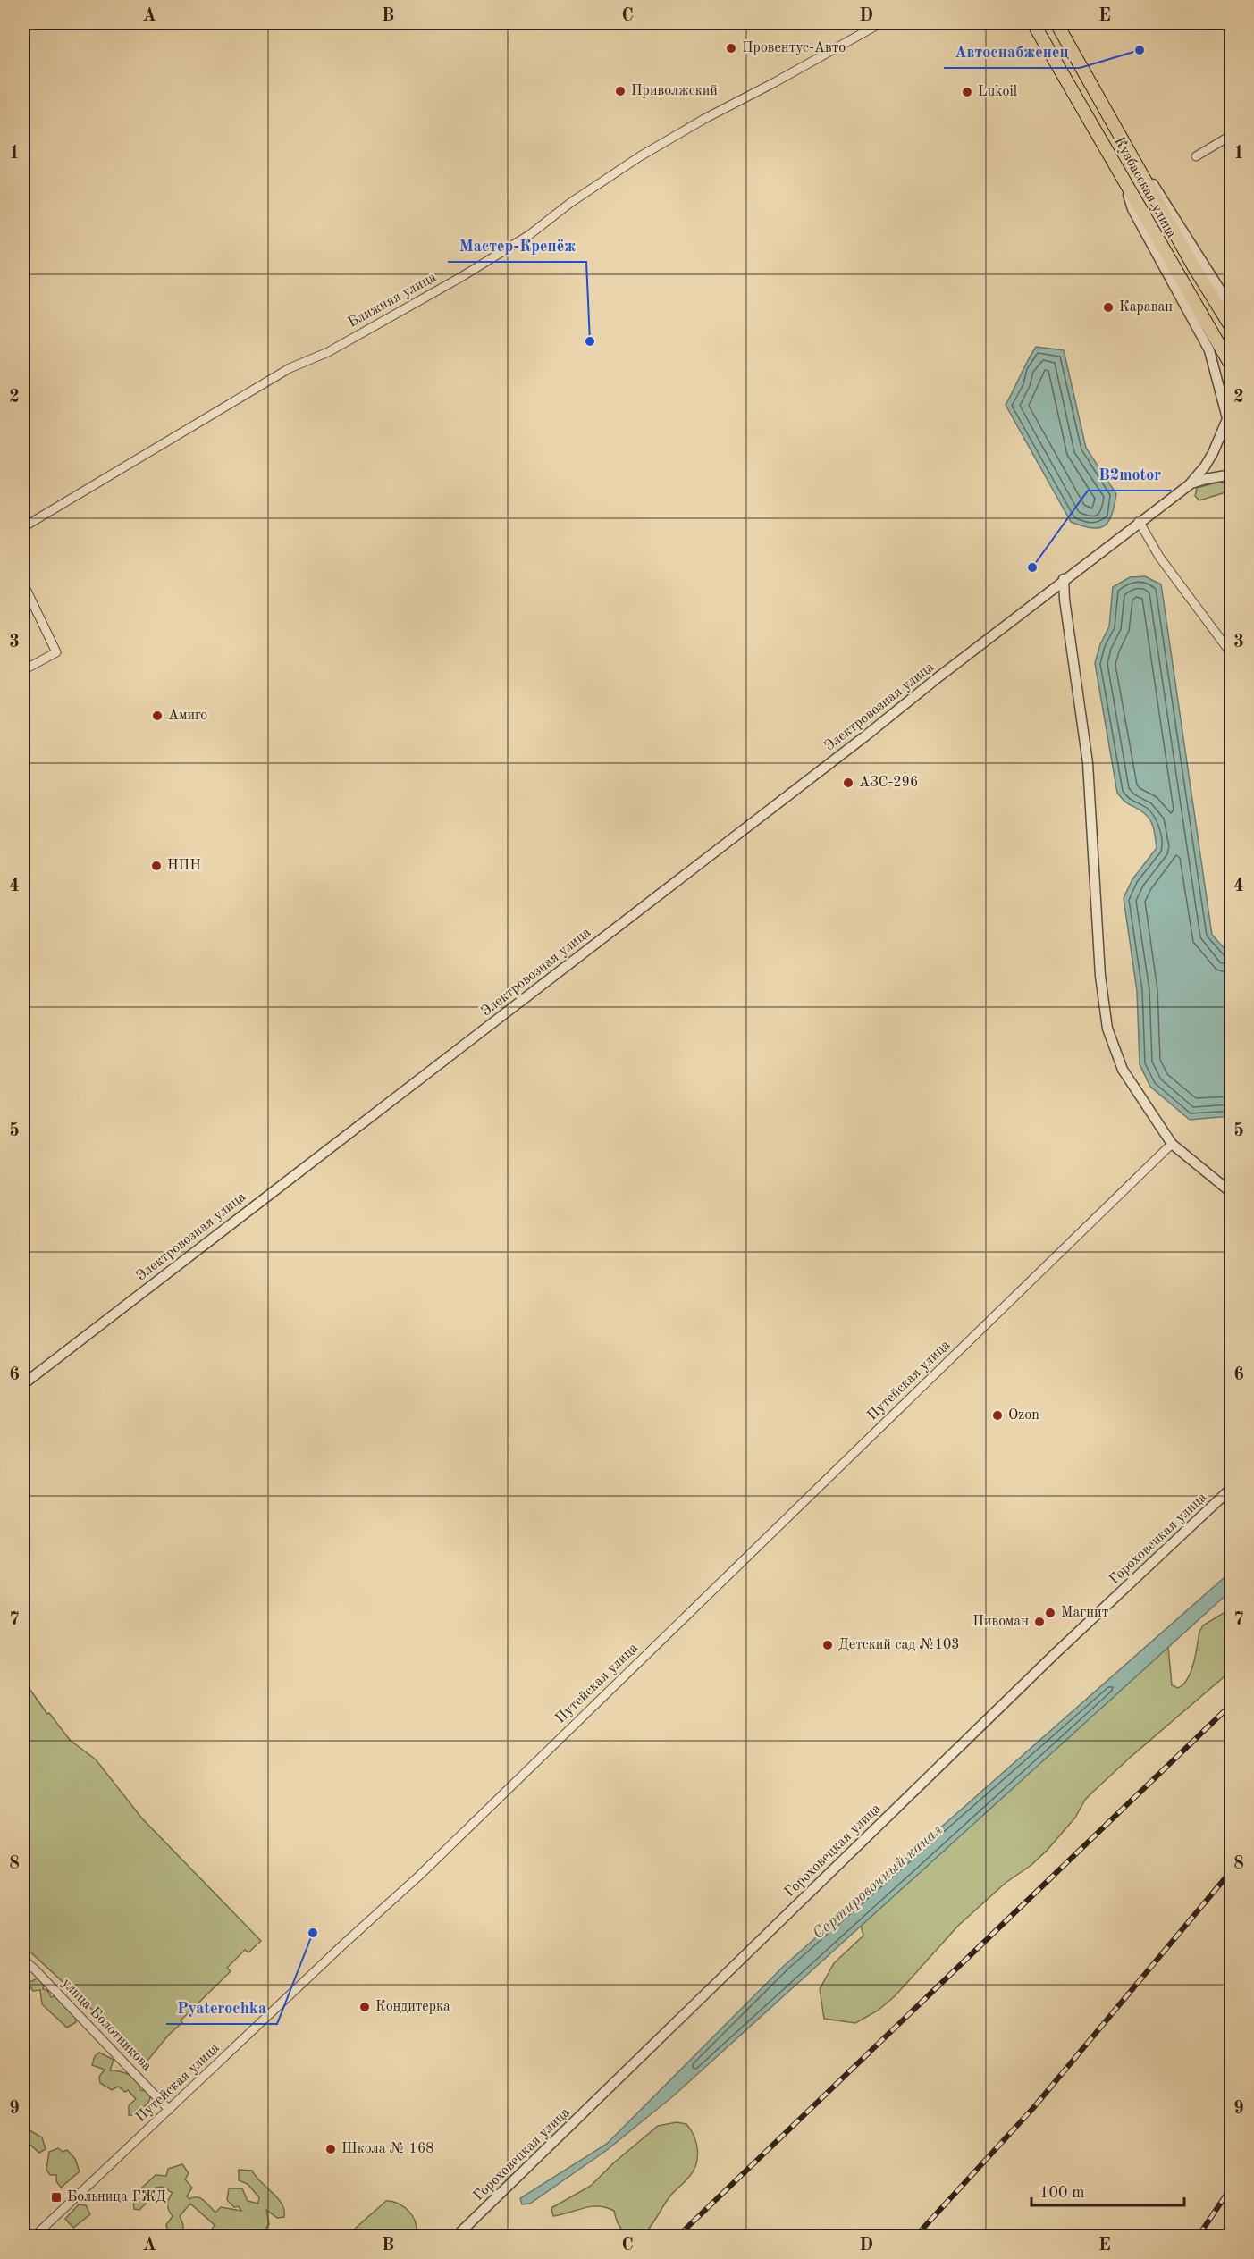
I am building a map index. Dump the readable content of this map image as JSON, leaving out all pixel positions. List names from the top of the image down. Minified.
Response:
{"streets":{"main road":["Кузбасская улица"],"street":["Ближняя улица","Электровозная улица","Путейская улица","Гороховецкая улица","улица Болотникова"]},"crossings":[["Путейская улица","улица Болотникова"]],"water":["Сортировочный канал"],"places":{"other":["Провентус-Авто","Автоснабженец","Приволжский","Lukoil","Караван","Мастер-Крепёж","B2motor","Амиго","АЗС-296","НПН","Ozon","Магнит","Пивоман","Детский сад №103","Pyaterochka","Кондитерка","Школа № 168"],"transit":["Больница ГЖД"]},"scale_bar":"100 m","grid":{"columns":["A","B","C","D","E"],"rows":["1","2","3","4","5","6","7","8","9"]}}
